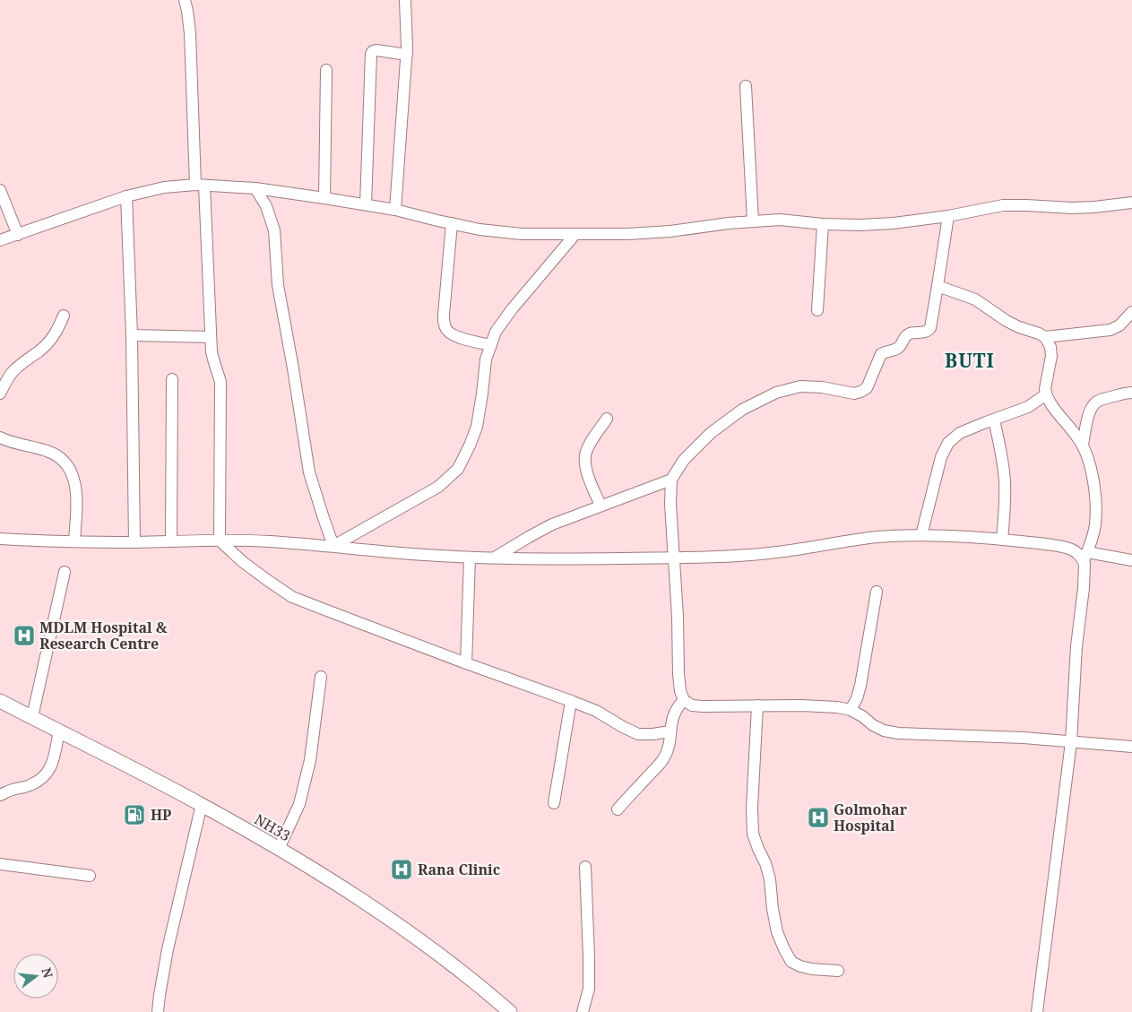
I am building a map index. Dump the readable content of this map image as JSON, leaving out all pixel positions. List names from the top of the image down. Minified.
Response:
{"streets":{"main road":["NH33"]},"districts":["BUTI"],"places":{"hospital":["MDLM Hospital & Research Centre","Golmohar Hospital","Rana Clinic"],"fuel station":["HP"]},"north":"right"}
